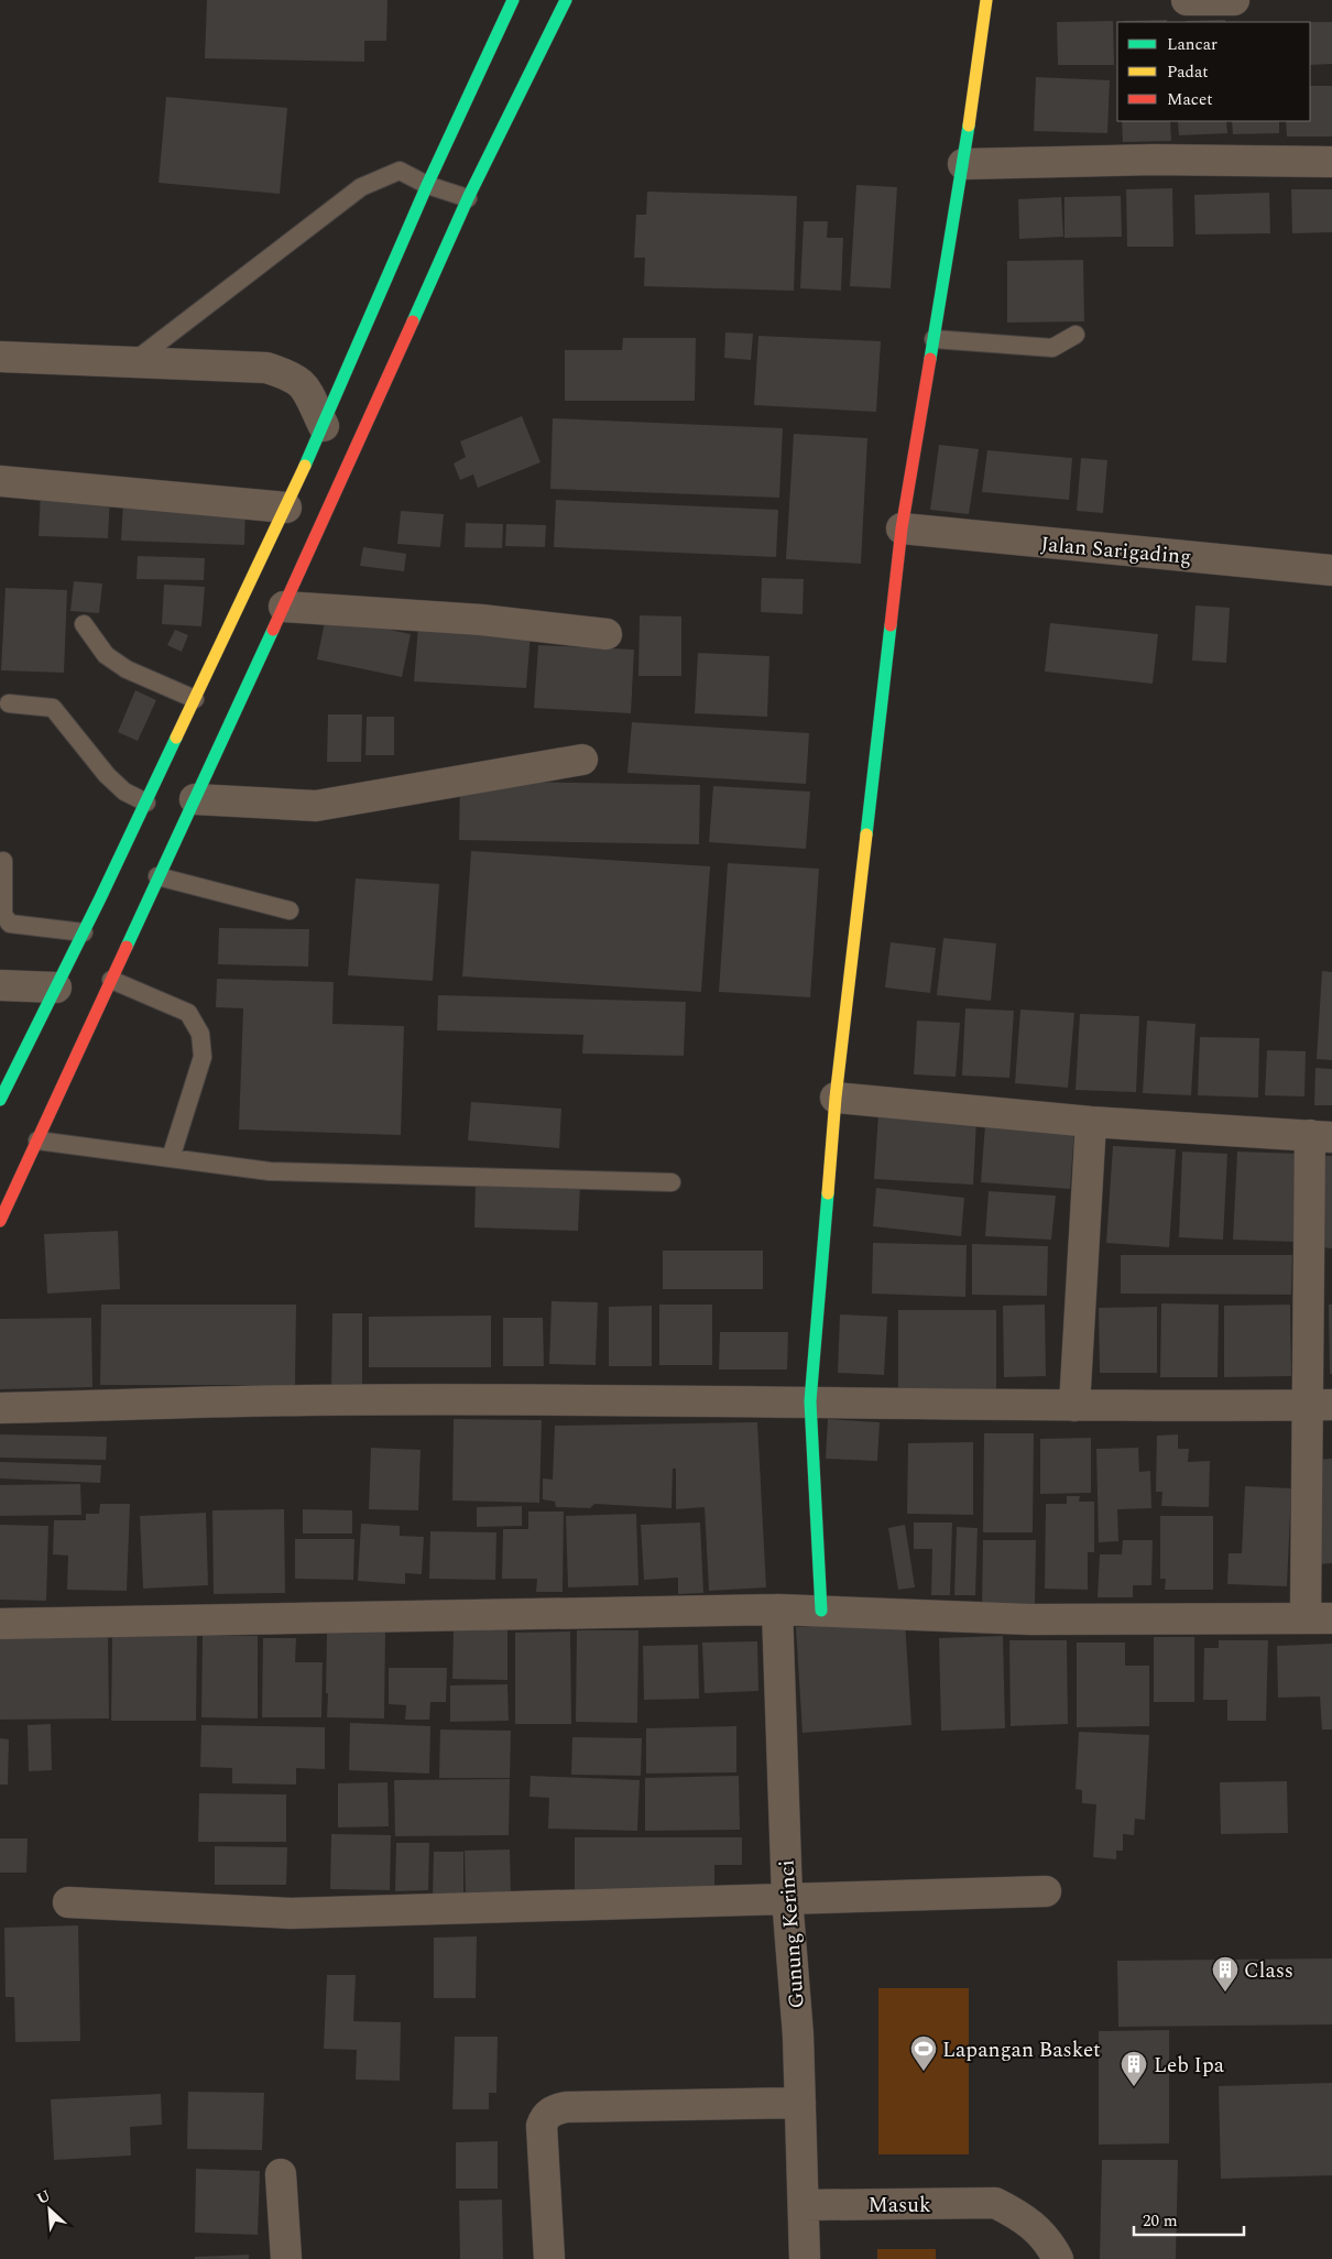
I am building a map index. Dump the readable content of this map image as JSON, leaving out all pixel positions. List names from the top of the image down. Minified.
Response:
{"streets":{"street":["Jalan Sarigading","Gunung Kerinci","Masuk"]},"crossings":[["Gunung Kerinci","Masuk"]],"places":{"building":["Class","Leb Ipa"],"sports":["Lapangan Basket"]},"legend":["Lancar","Padat","Macet"],"scale_bar":"20 m","north":"top left"}
